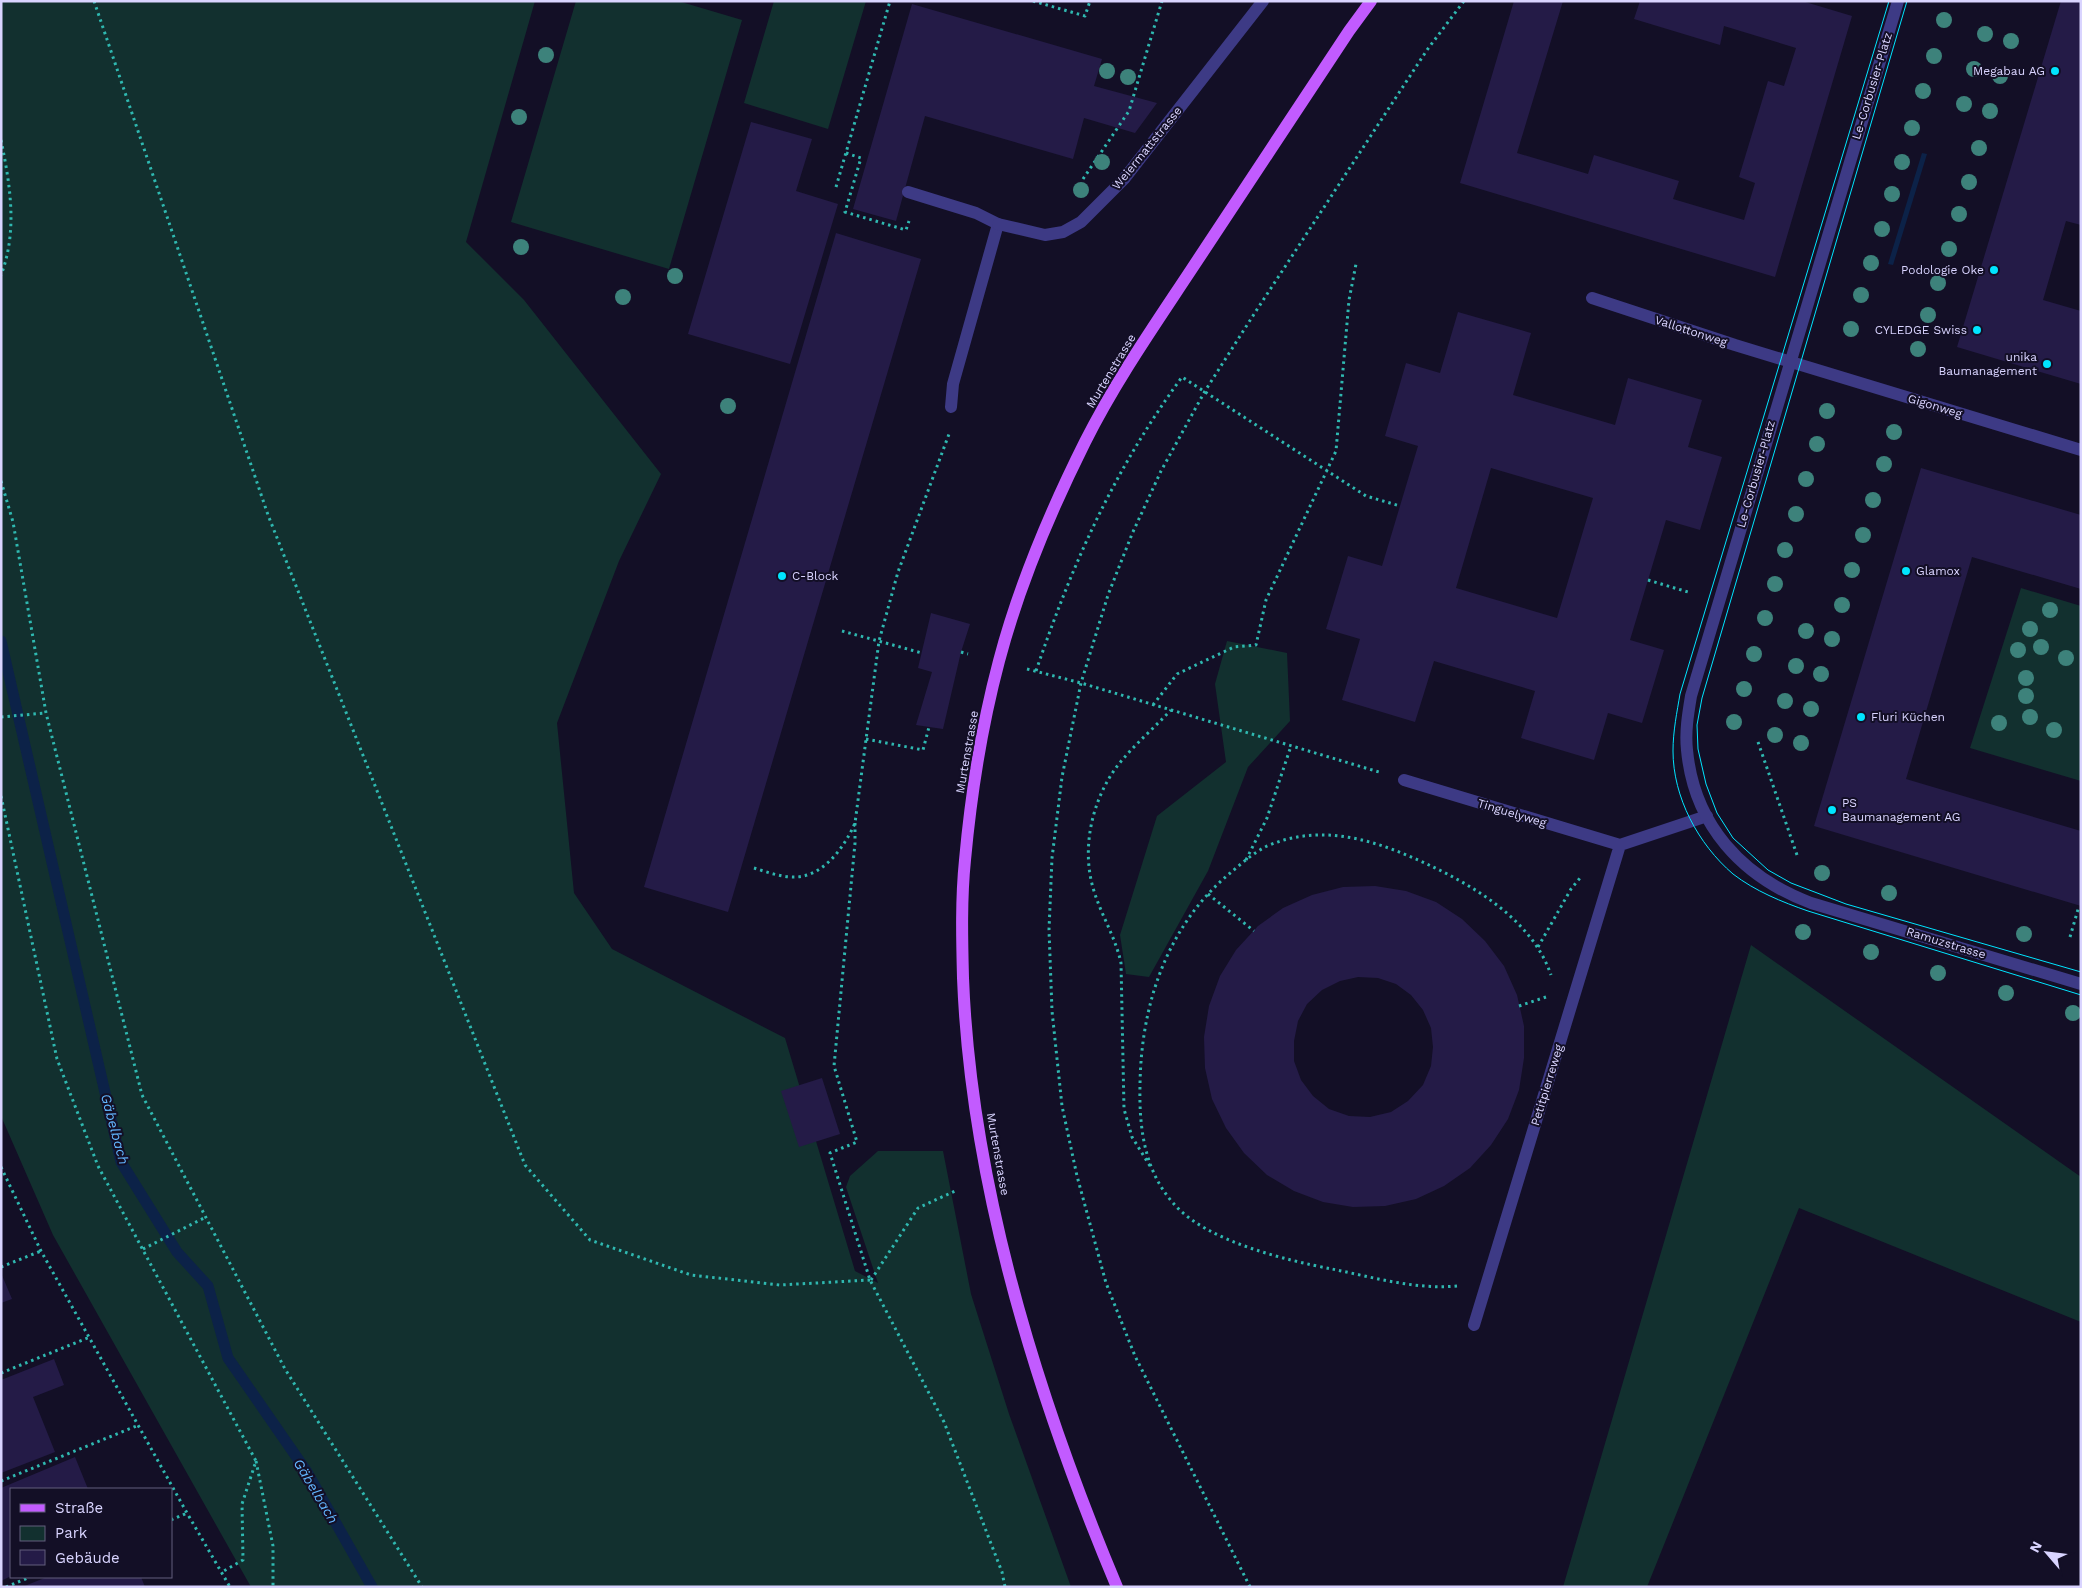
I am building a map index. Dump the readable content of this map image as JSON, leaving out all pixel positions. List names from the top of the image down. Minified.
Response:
{"streets":{"main road":["Murtenstrasse"],"street":["Le-Corbusier-Platz","Weiermattstrasse","Vallottonweg","Gigonweg","Tinguelyweg","Ramuzstrasse","Petitpierreweg"]},"crossings":[["Le-Corbusier-Platz","Vallottonweg"],["Le-Corbusier-Platz","Gigonweg"],["Le-Corbusier-Platz","Ramuzstrasse"],["Vallottonweg","Gigonweg"],["Tinguelyweg","Petitpierreweg"]],"water":["Gäbelbach"],"places":["Megabau AG","Podologie Oke","CYLEDGE Swiss","unika Baumanagement","Glamox","C-Block","Fluri Küchen","PS Baumanagement AG"],"legend":["Straße","Park","Gebäude"],"north":"top left"}
